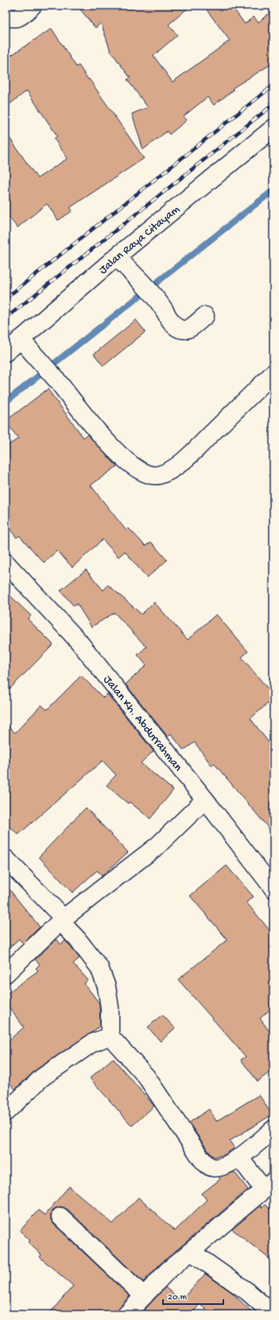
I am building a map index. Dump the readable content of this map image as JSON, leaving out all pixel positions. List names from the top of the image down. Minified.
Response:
{"streets":{"street":["Jalan Raya Citayam","Jalan Kh. Abdurrahman"]},"scale_bar":"20 m"}
